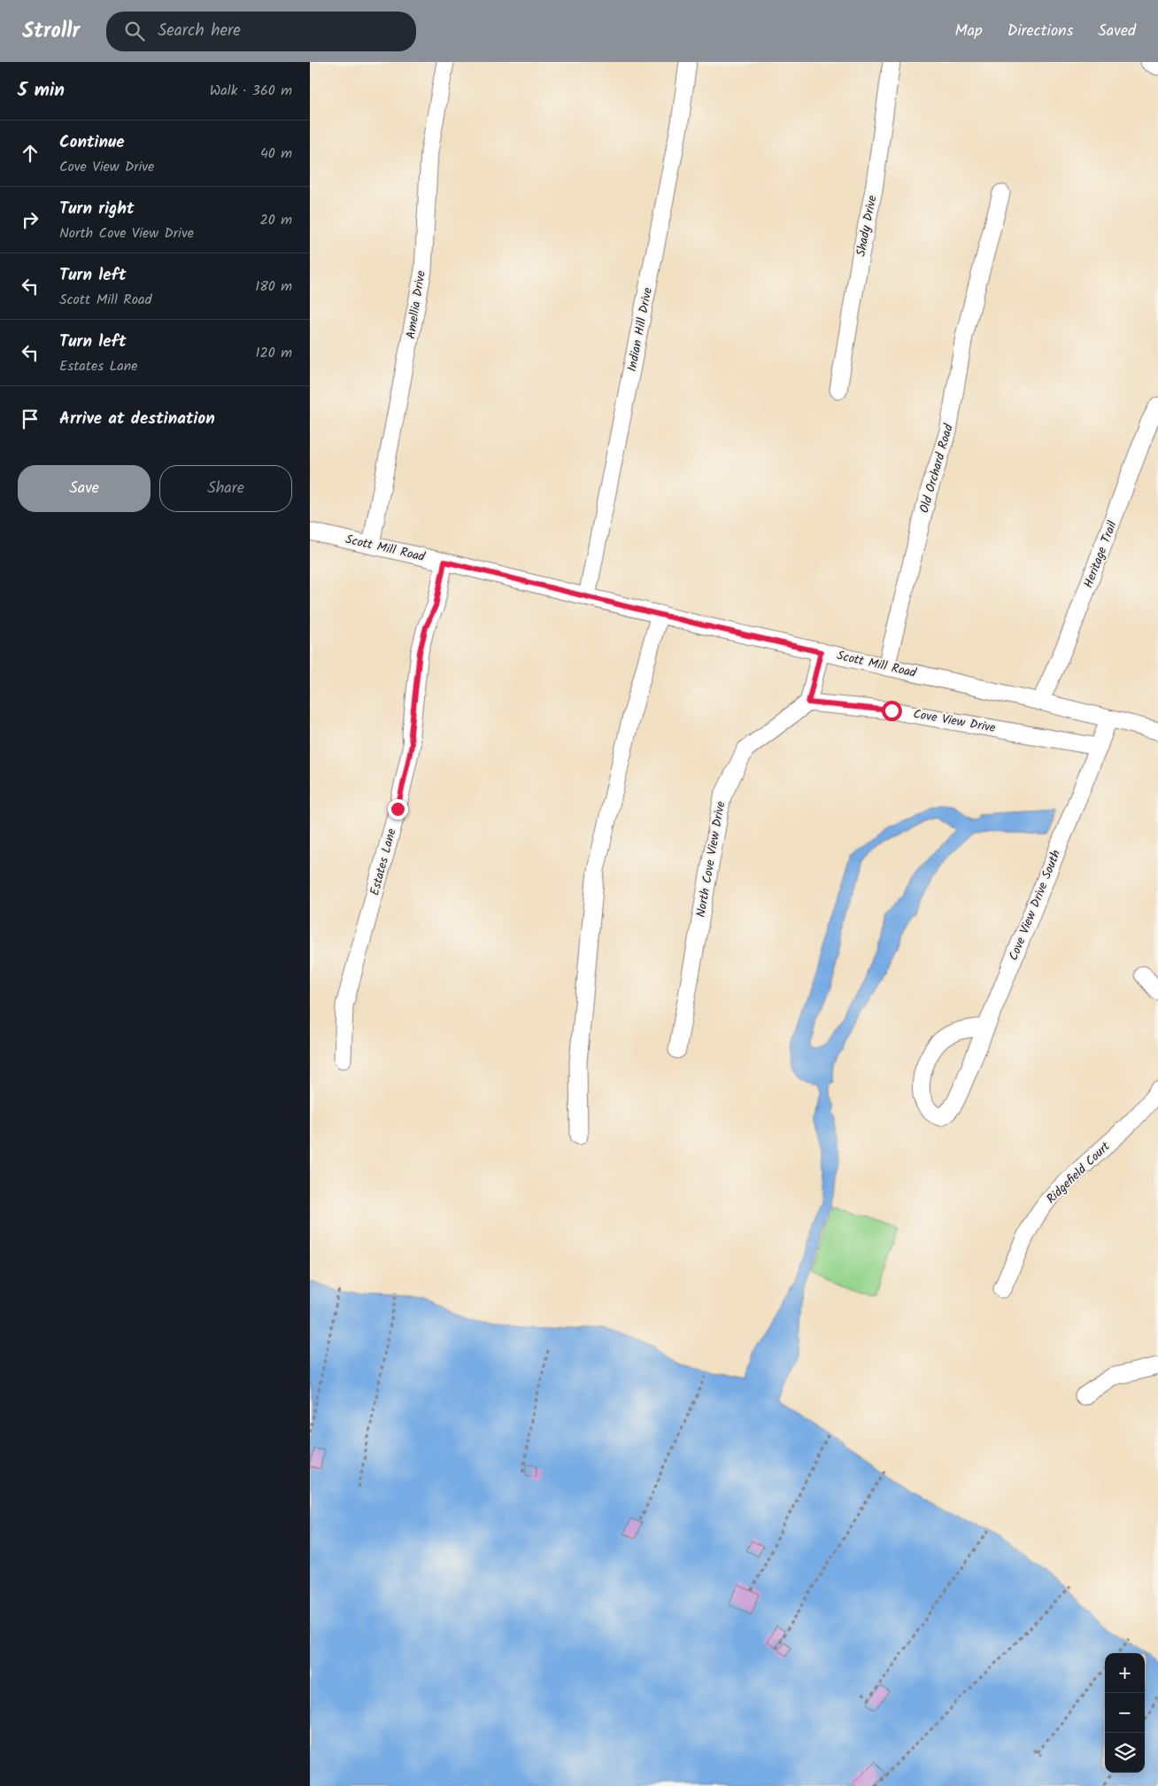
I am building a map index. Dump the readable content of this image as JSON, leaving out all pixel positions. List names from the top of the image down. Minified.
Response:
{"streets":{"street":["Shady Drive","Amellia Drive","Indian Hill Drive","Old Orchard Road","Scott Mill Road","Heritage Trail","Cove View Drive","North Cove View Drive","Estates Lane","Cove View Drive South","Ridgefield Court"]},"crossings":[["Amellia Drive","Scott Mill Road"],["Indian Hill Drive","Scott Mill Road"],["Old Orchard Road","Scott Mill Road"],["Scott Mill Road","Heritage Trail"],["Scott Mill Road","Estates Lane"],["Scott Mill Road","Cove View Drive South"],["Cove View Drive","North Cove View Drive"],["Cove View Drive","Cove View Drive South"]],"page":{"header":"Strollr","search":"Search here","nav":["Map","Directions","Saved"],"heading":["5 min","Walk · 360 m"],"list":[["Continue","Cove View Drive","40 m"],["Turn right","North Cove View Drive","20 m"],["Turn left","Scott Mill Road","180 m"],["Turn left","Estates Lane","120 m"],"Arrive at destination"],"buttons":["Save","Share"],"map_buttons":["+","−"]}}
